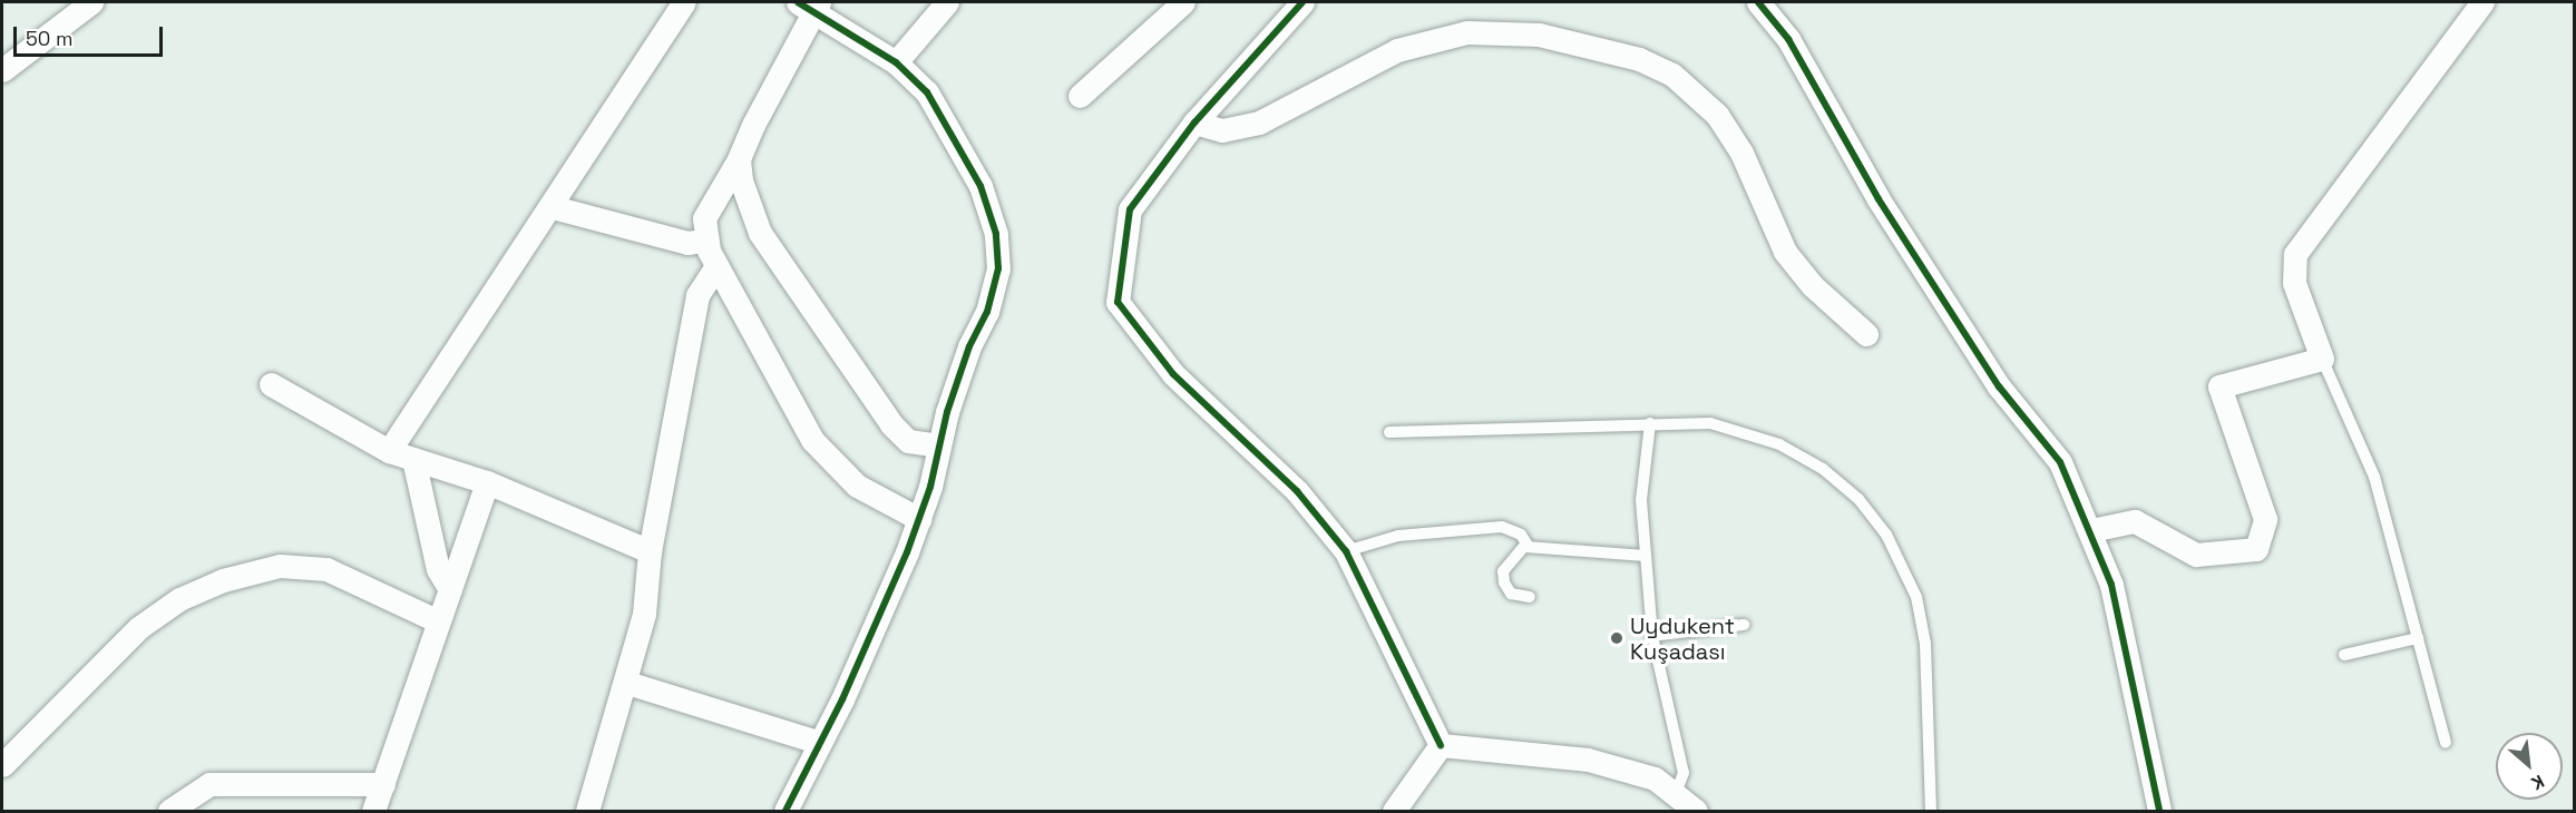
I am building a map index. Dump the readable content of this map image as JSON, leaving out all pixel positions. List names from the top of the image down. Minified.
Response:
{"places":["Uydukent Kuşadası"],"scale_bar":"50 m","north":"bottom right"}
